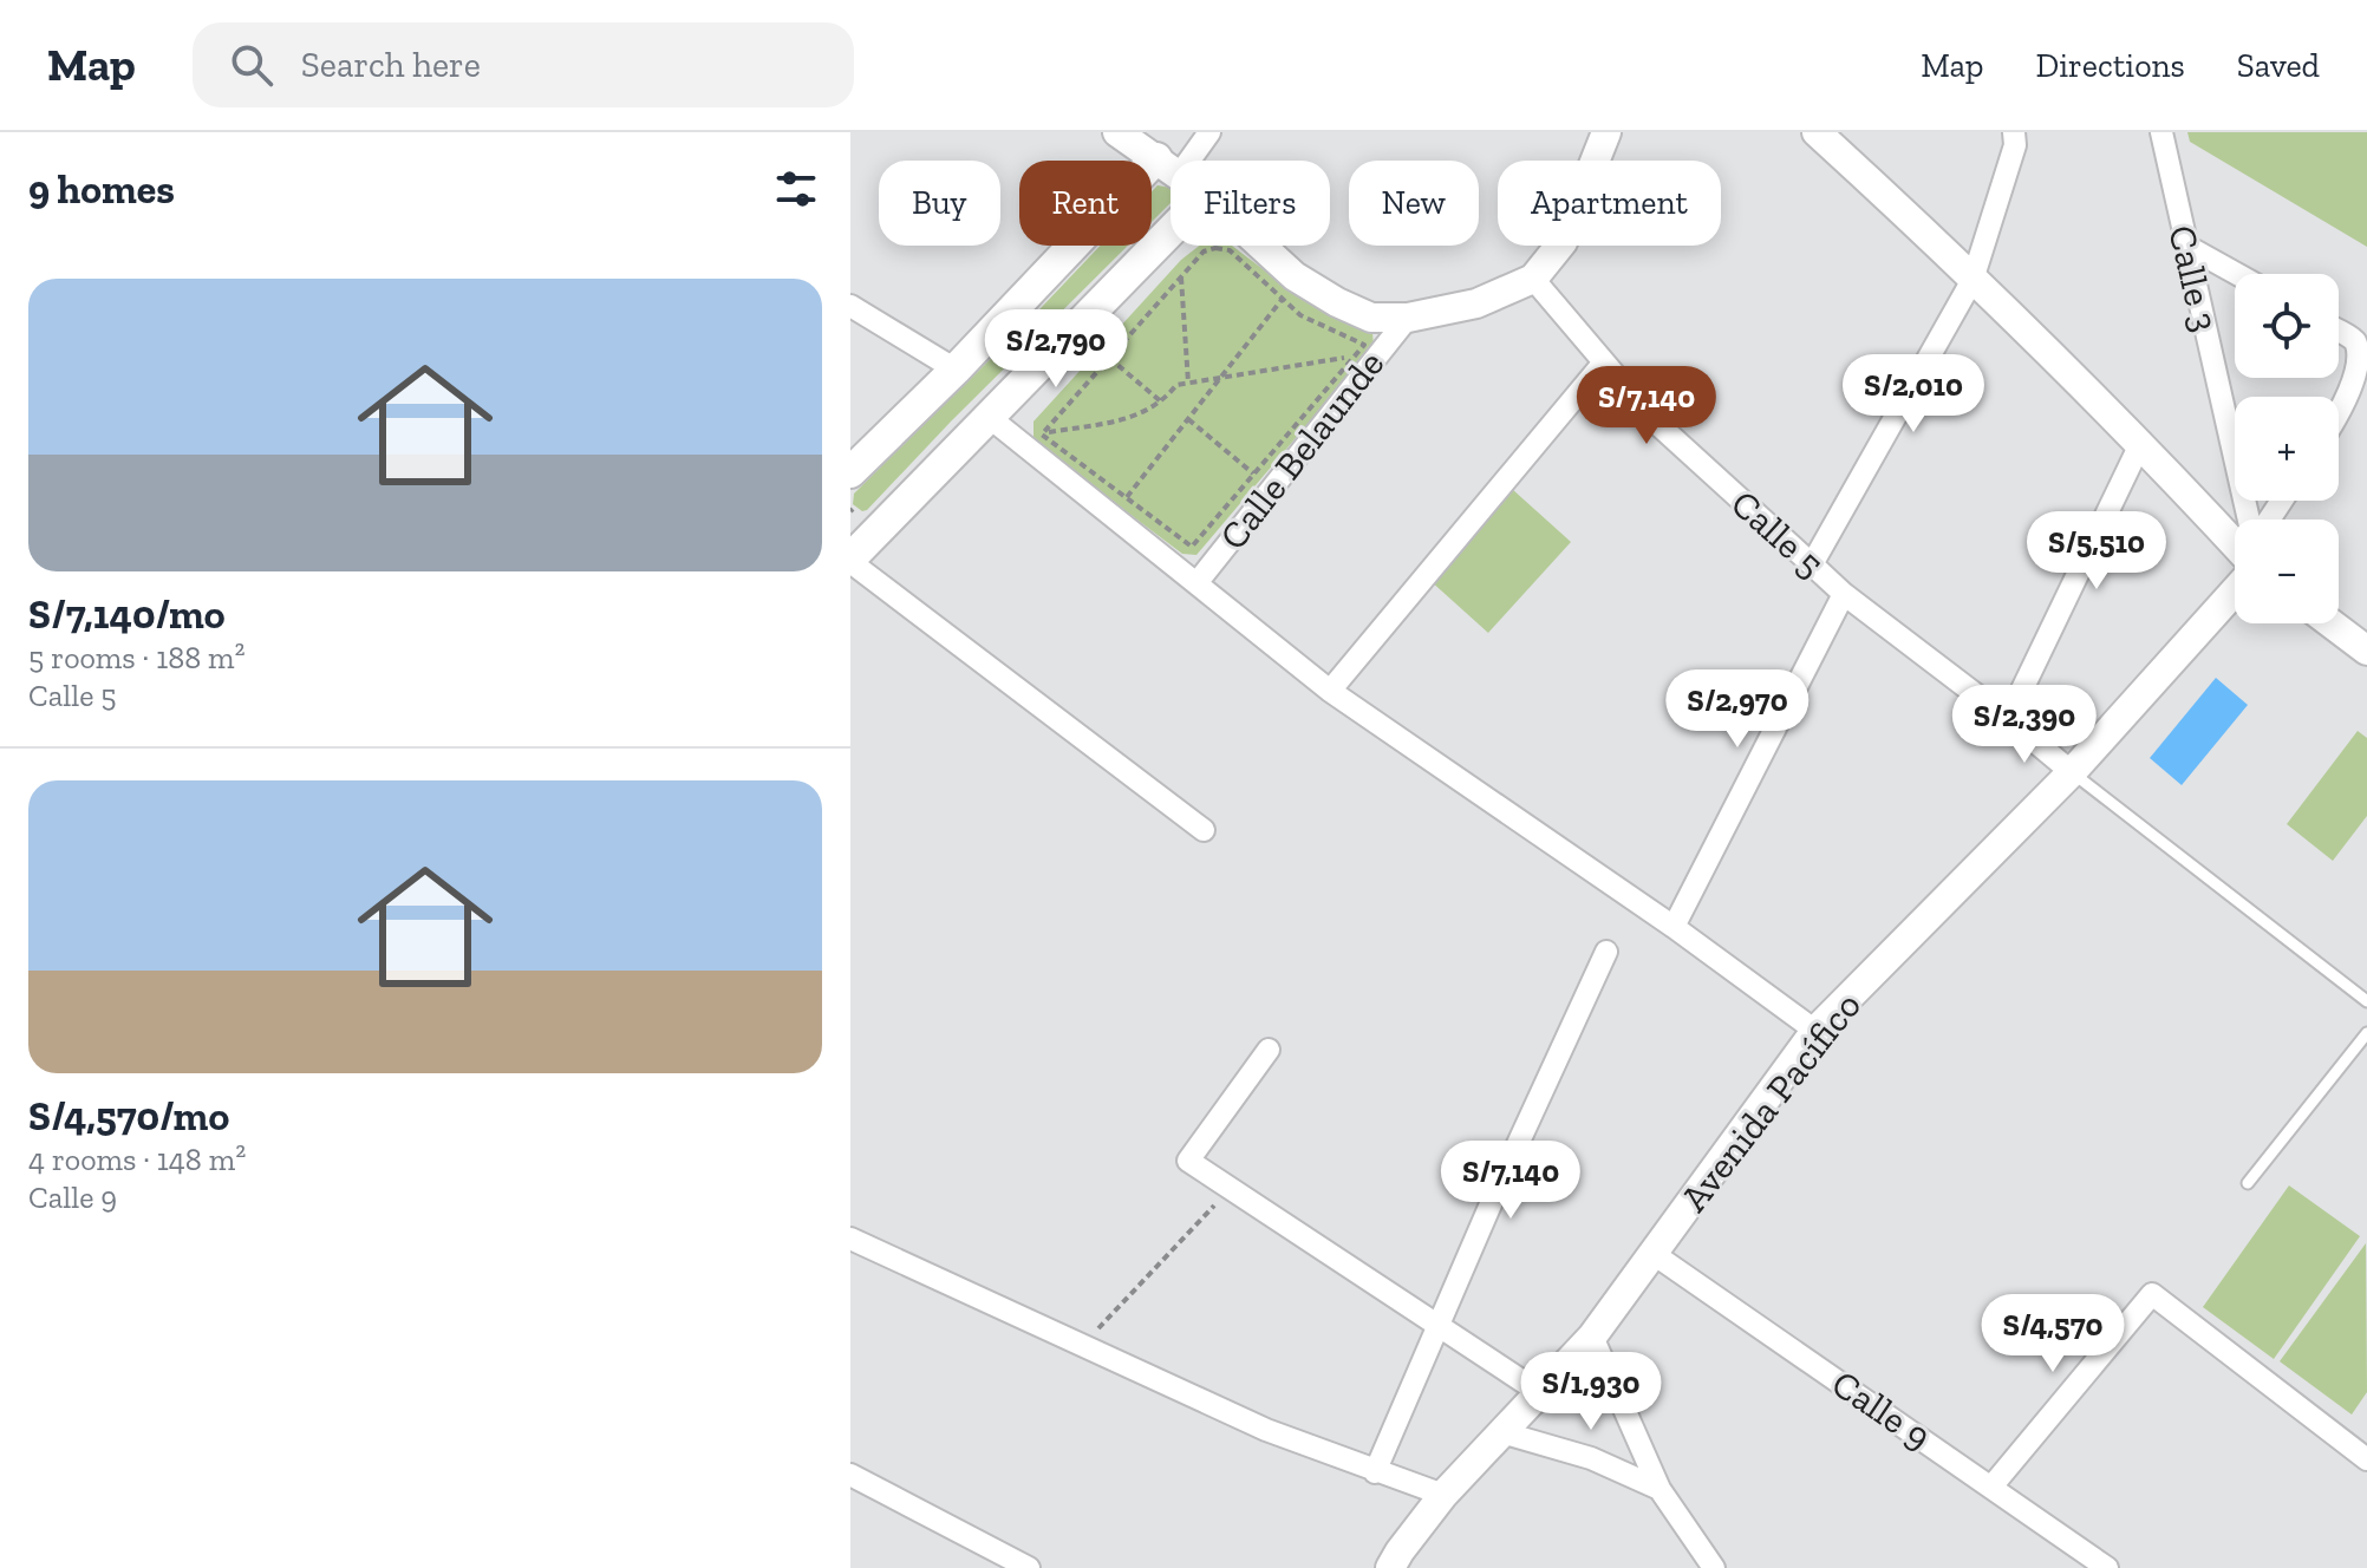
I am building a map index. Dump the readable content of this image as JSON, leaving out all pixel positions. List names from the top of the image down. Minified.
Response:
{"streets":{"street":["Calle 3","Calle Belaunde","Calle 5","Avenida Pacífico","Calle 9"]},"crossings":[["Calle 5","Avenida Pacífico"],["Avenida Pacífico","Calle 9"]],"page":{"header":"Map","search":"Search here","nav":["Map","Directions","Saved"],"heading":"9 homes","chip":["Buy","Rent","Filters","New","Apartment"],"list":[{"name":"S/7,140/mo","note":"5 rooms · 188 m² · Calle 5"},{"name":"S/4,570/mo","note":"4 rooms · 148 m² · Calle 9"}],"map_buttons":["+","−"],"price":["S/2,790","S/2,010","S/7,140","S/5,510","S/2,970","S/2,390","S/7,140","S/4,570","S/1,930"]}}
